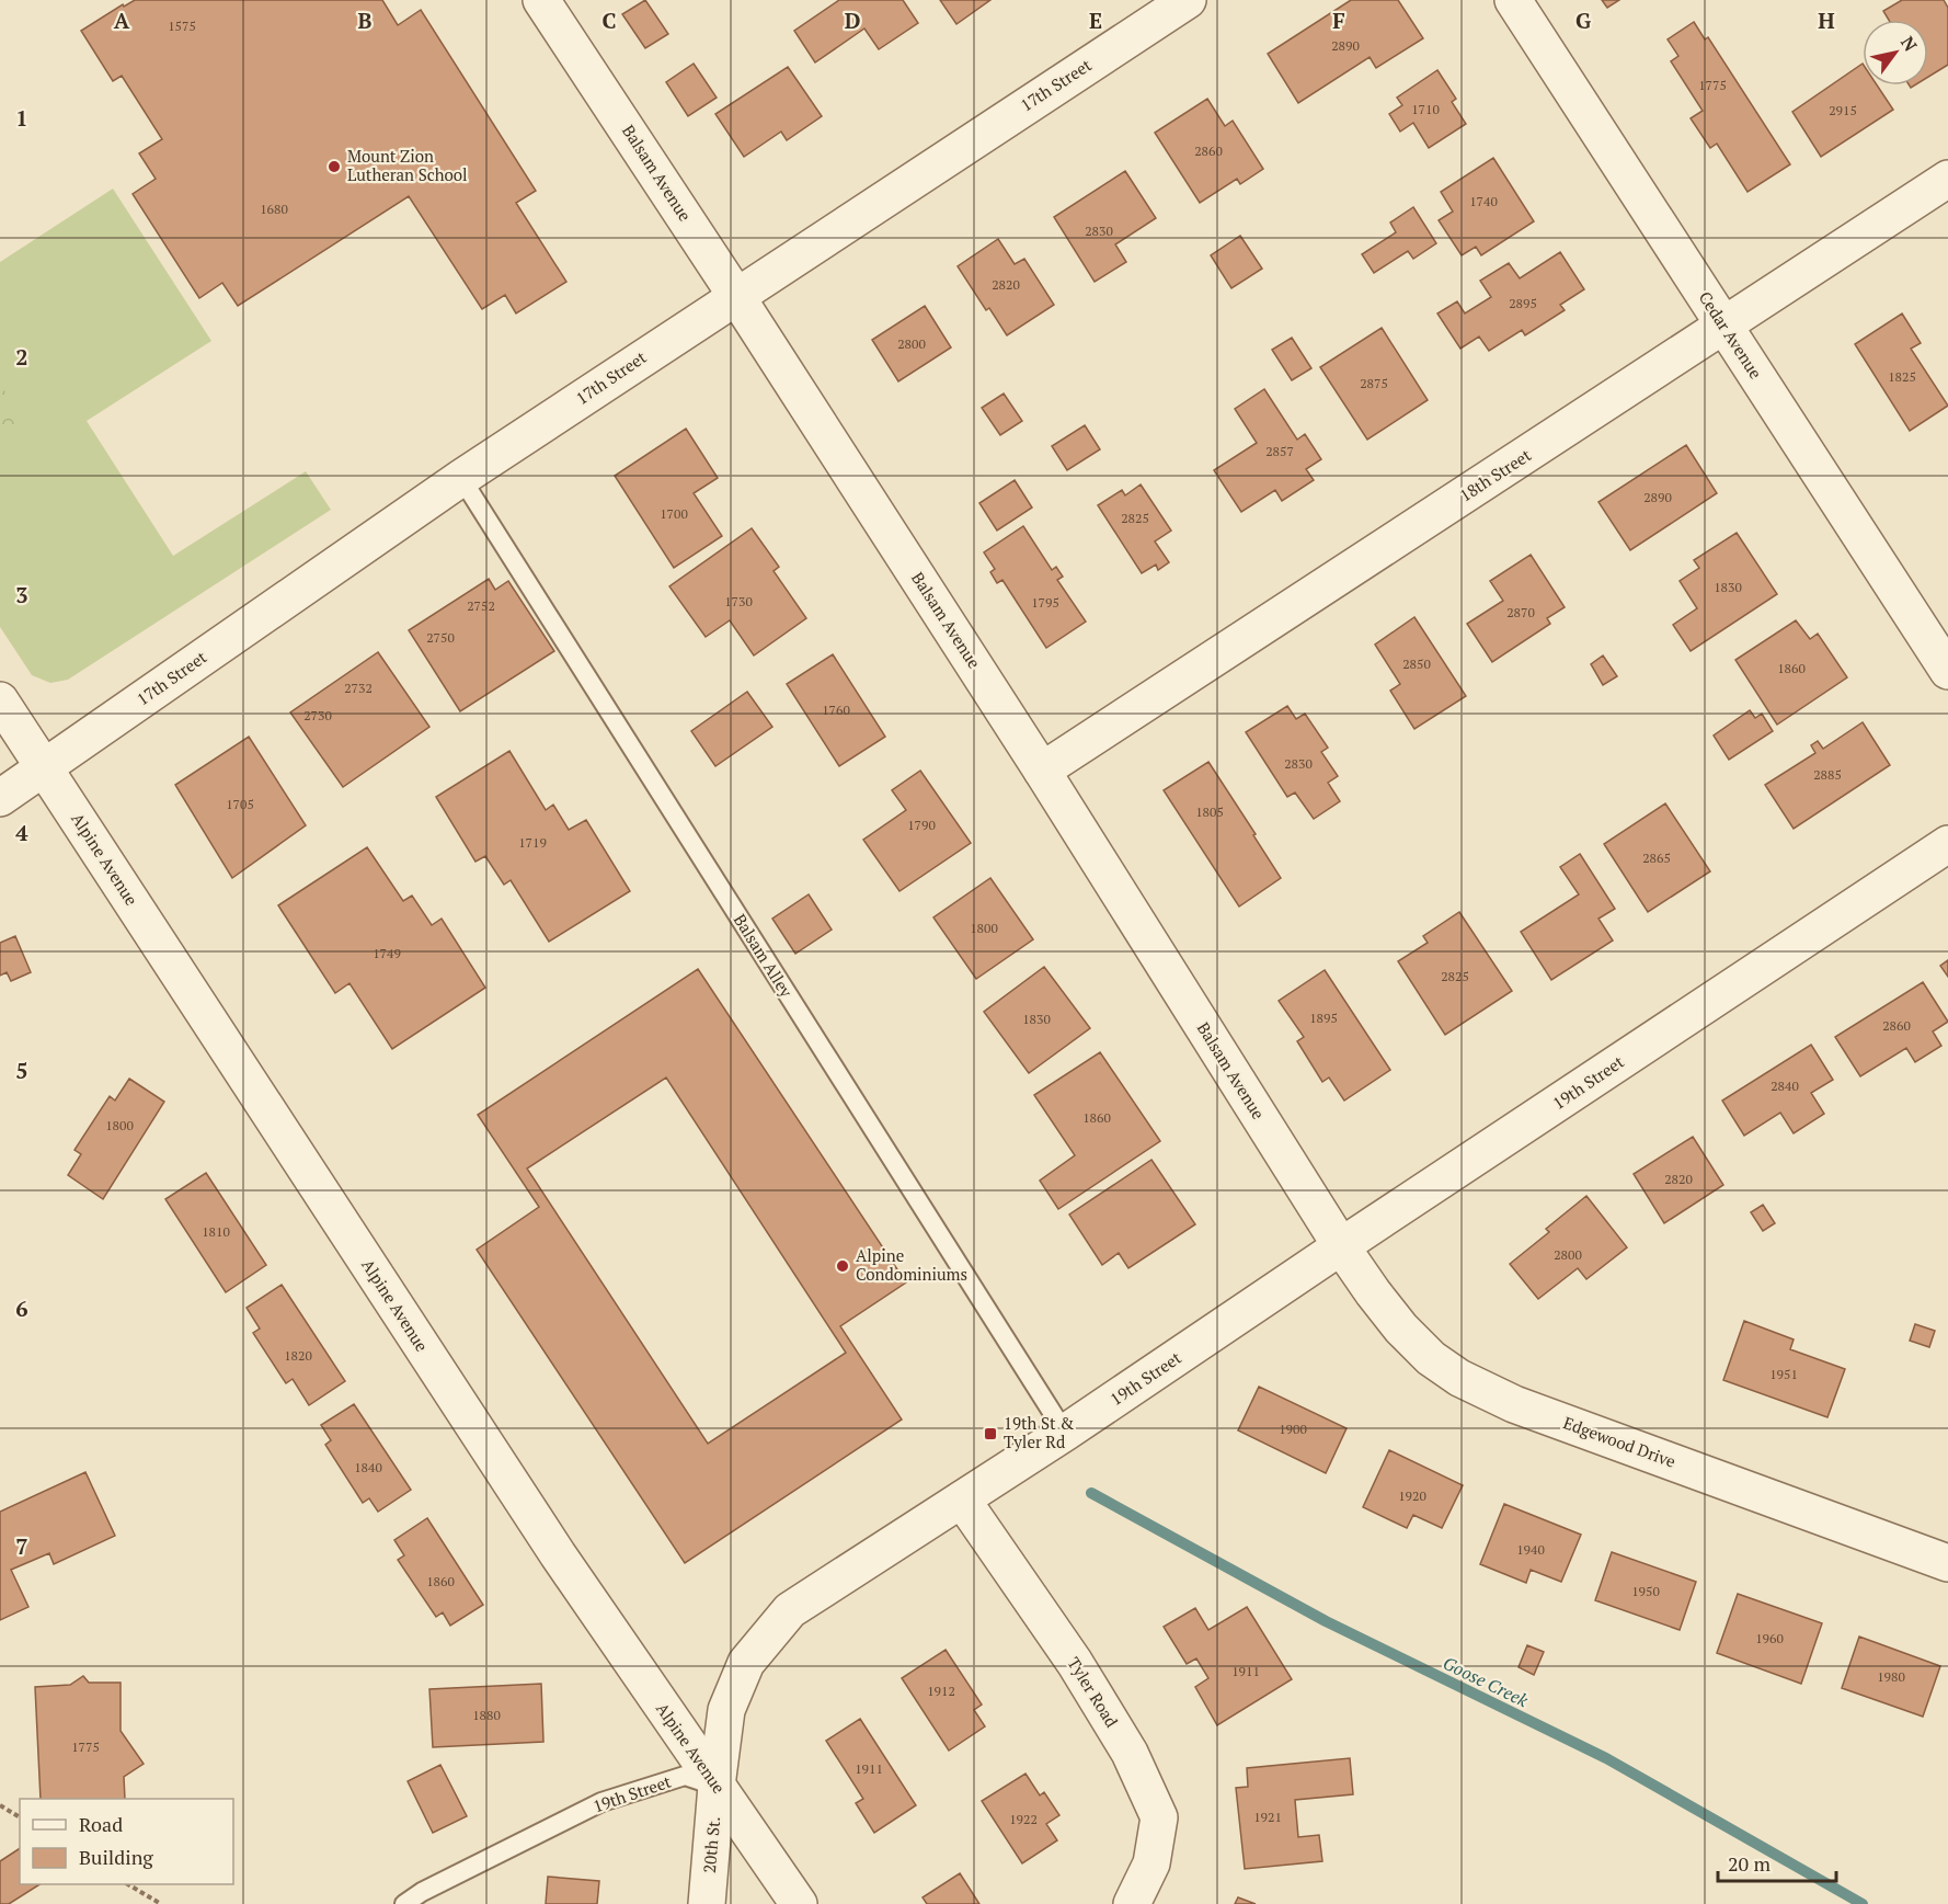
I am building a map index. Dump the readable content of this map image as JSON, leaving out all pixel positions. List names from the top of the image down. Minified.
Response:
{"streets":{"street":["17th Street","Balsam Avenue","Cedar Avenue","18th Street","Alpine Avenue","19th Street","Edgewood Drive","Tyler Road","20th St."],"lane":["Balsam Alley"]},"crossings":[["17th Street","Balsam Avenue"],["17th Street","Alpine Avenue"],["17th Street","Balsam Alley"],["Balsam Avenue","18th Street"],["Balsam Avenue","19th Street"],["Balsam Avenue","Edgewood Drive"],["Cedar Avenue","18th Street"],["Alpine Avenue","19th Street"],["Alpine Avenue","20th St."],["Balsam Alley","19th Street"],["19th Street","Edgewood Drive"],["19th Street","Tyler Road"],["19th Street","20th St."]],"water":["Goose Creek"],"places":{"other":["Mount Zion Lutheran School","Alpine Condominiums"],"transit":["19th St & Tyler Rd"]},"house_numbers":["1575","2890","1775","1710","2915","2860","1740","1680","2830","2820","2895","2800","1825","2875","2857","2890","1700","2825","1830","1730","1795","2752","2870","2750","2850","1860","2732","1760","2730","2830","2885","1705","1805","1790","1719","2865","1800","1749","2825","1895","1830","2860","2840","1860","1800","2820","1810","2800","1820","1951","1900","1840","1920","1940","1860","1950","1960","1911","1980","1912","1880","1775","1911","1921","1922"],"legend":["Road","Building"],"scale_bar":"20 m","north":"top right","grid":{"columns":["A","B","C","D","E","F","G","H"],"rows":["1","2","3","4","5","6","7"]}}
